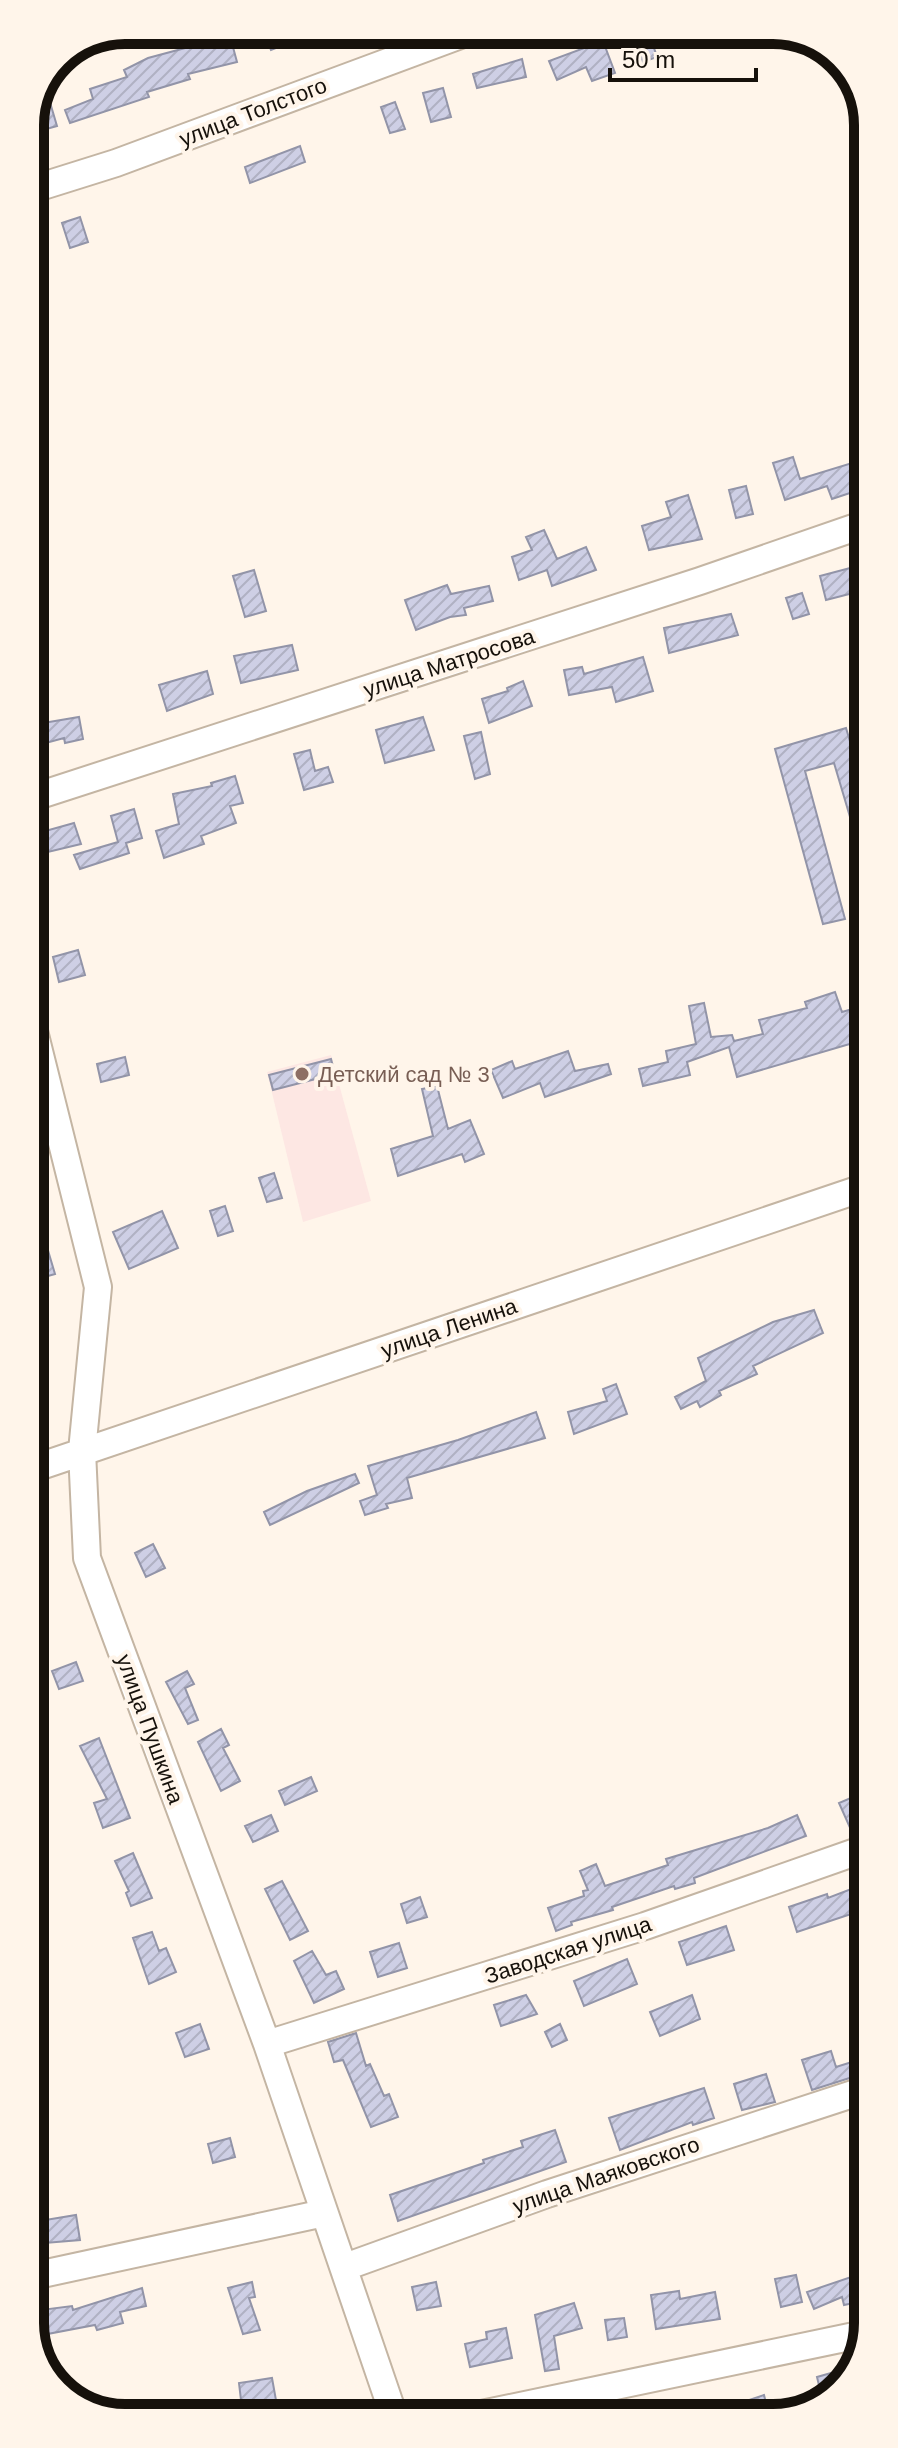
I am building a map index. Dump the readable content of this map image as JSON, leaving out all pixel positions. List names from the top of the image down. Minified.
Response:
{"streets":{"street":["улица Толстого","улица Матросова","улица Ленина","улица Пушкина","Заводская улица","улица Маяковского"]},"crossings":[["улица Ленина","улица Пушкина"],["улица Пушкина","Заводская улица"],["улица Пушкина","улица Маяковского"]],"places":["Детский сад № 3"],"scale_bar":"50 m"}
